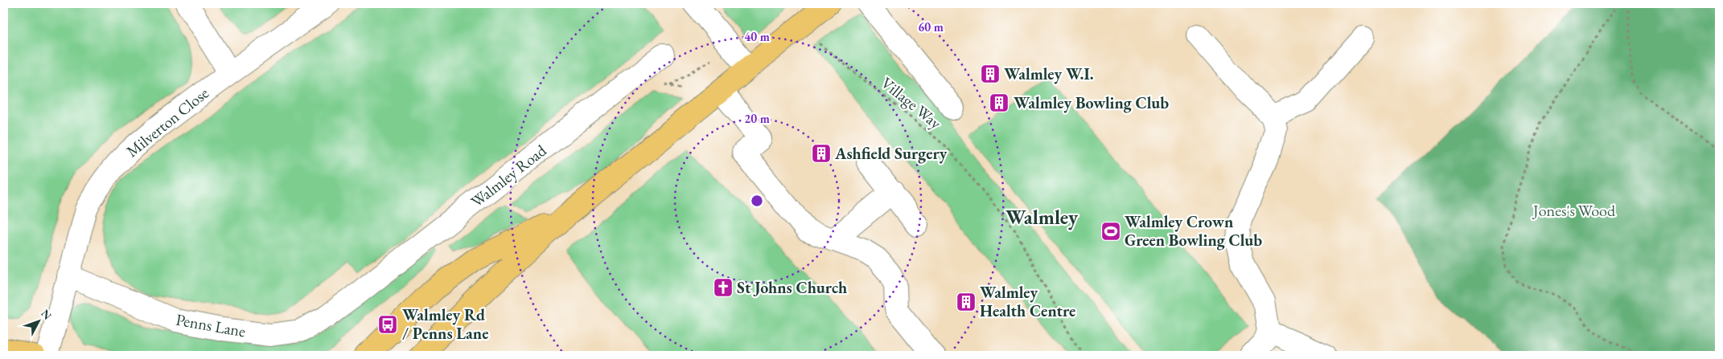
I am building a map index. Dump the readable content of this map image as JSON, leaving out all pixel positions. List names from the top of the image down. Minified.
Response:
{"streets":{"street":["Milverton Close","Walmley Road","Penns Lane"],"path":["Village Way"]},"crossings":[["Milverton Close","Penns Lane"],["Walmley Road","Penns Lane"]],"districts":["Walmley"],"parks":["Jones's Wood"],"places":{"building":["Walmley W.I.","Walmley Bowling Club","Ashfield Surgery","Walmley Health Centre"],"sports":["Walmley Crown Green Bowling Club"],"church":["St Johns Church"],"bus stop":["Walmley Rd / Penns Lane"]},"north":"top right","rings":["60 m","40 m","20 m"]}
